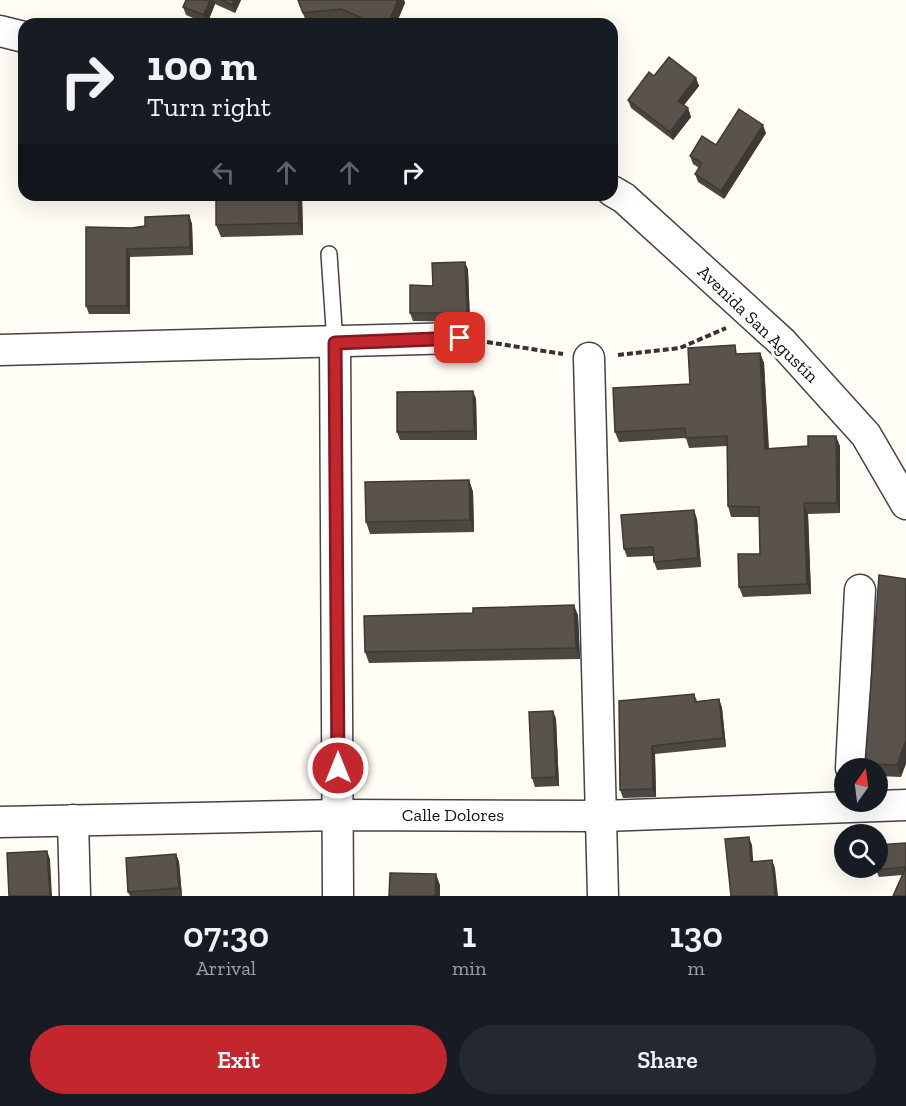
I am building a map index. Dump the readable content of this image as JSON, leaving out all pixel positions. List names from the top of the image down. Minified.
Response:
{"streets":{"street":["Avenida San Agustín","Calle Dolores"]},"north":"top","page":{"turn":["100 m","Turn right"],"eta":["07:30","Arrival","1","min","130","m"],"buttons":["Exit","Share"]}}
